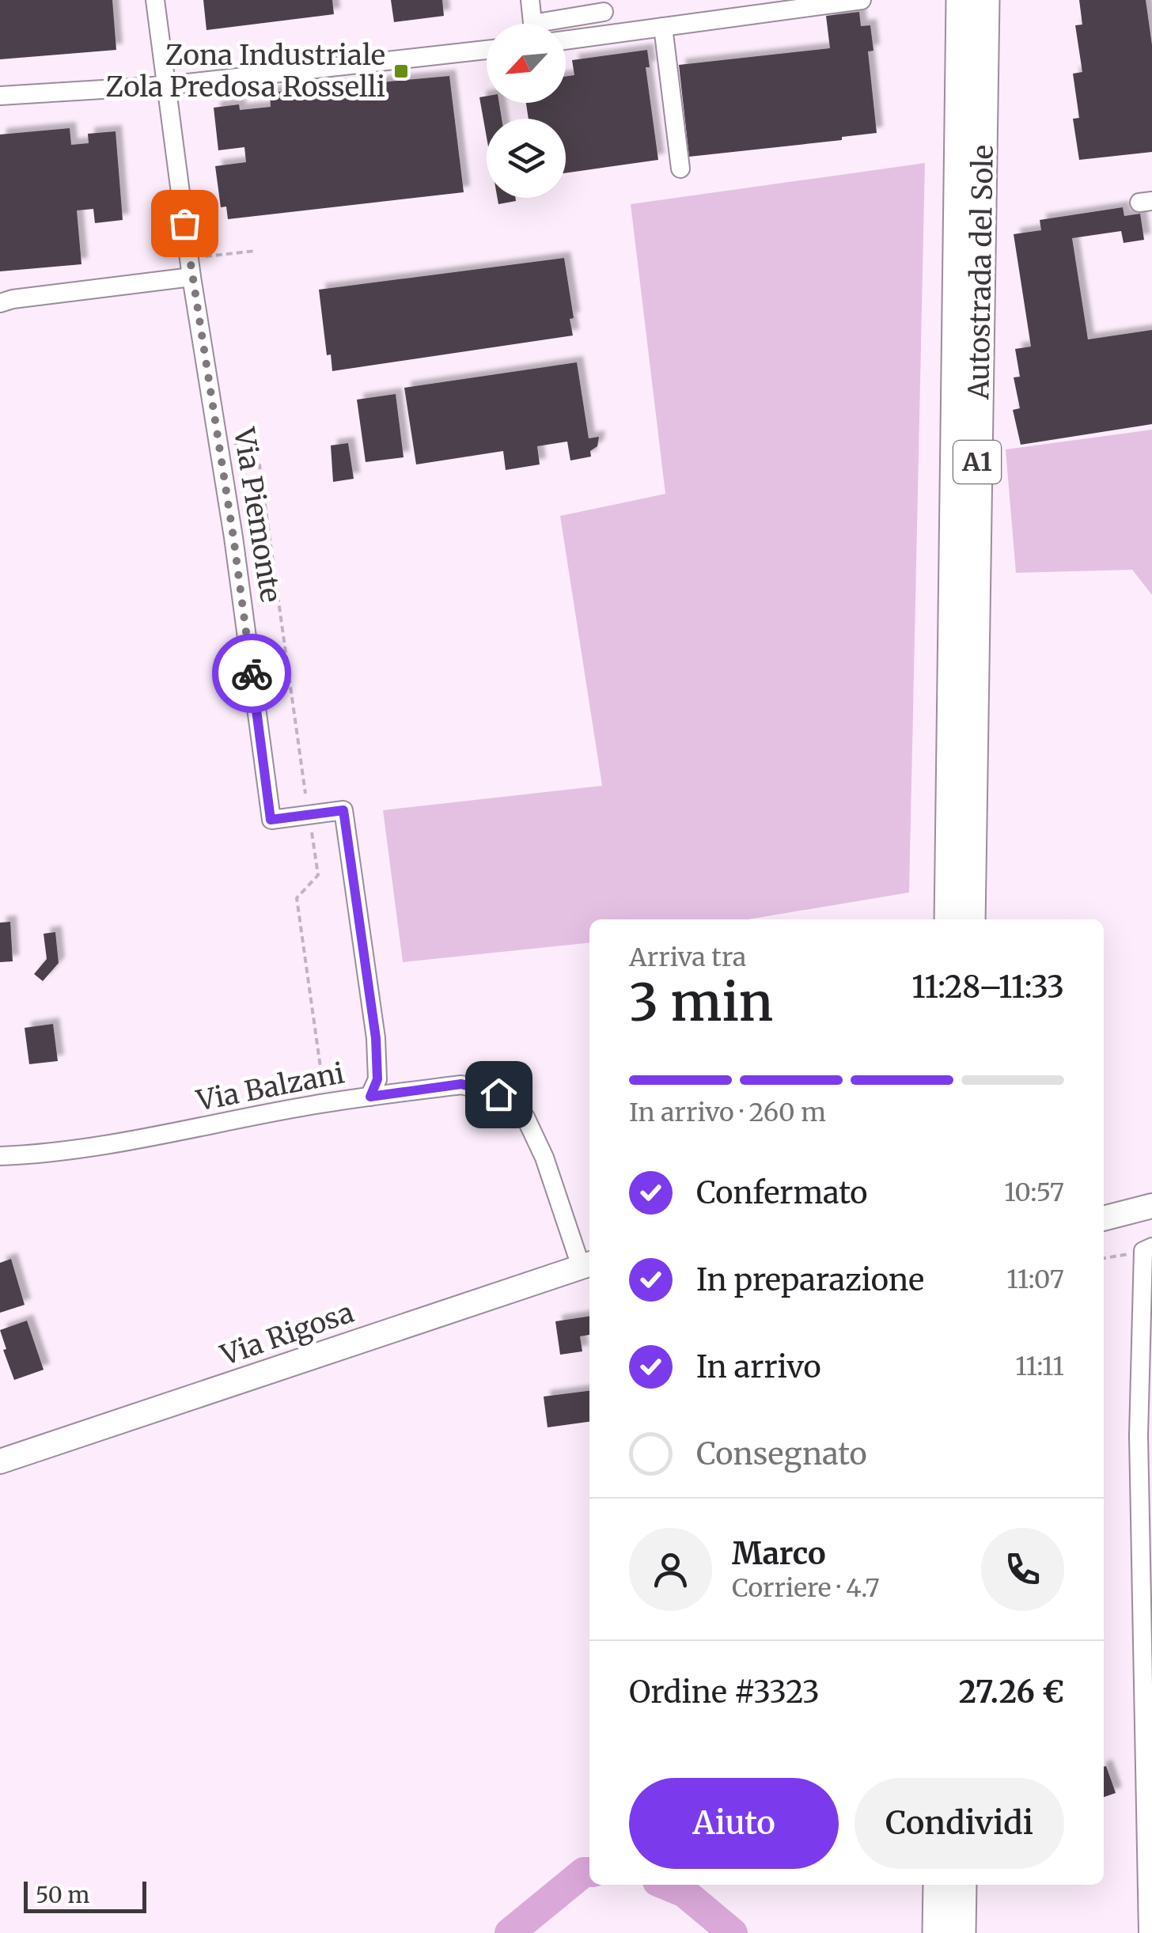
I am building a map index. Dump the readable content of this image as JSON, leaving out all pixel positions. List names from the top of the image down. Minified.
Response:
{"streets":{"highway":["Autostrada del Sole","A1"],"main road":["Via Rigosa"],"street":["Via Piemonte","Via Balzani"]},"crossings":[["Via Piemonte","Via Balzani"],["Via Balzani","Via Rigosa"]],"places":{"transit":["Zona Industriale Zola Predosa Rosselli"]},"scale_bar":"50 m","north":"bottom left","page":{"heading":["3 min","Arriva tra","11:28–11:33"],"panel":["Marco","Corriere · 4.7","Ordine #3323","27.26 €"],"bar":"In arrivo · 260 m","list":[["Confermato","10:57"],["In preparazione","11:07"],["In arrivo","11:11"],"Consegnato"],"buttons":["Aiuto","Condividi"],"scale":"50 m"}}
